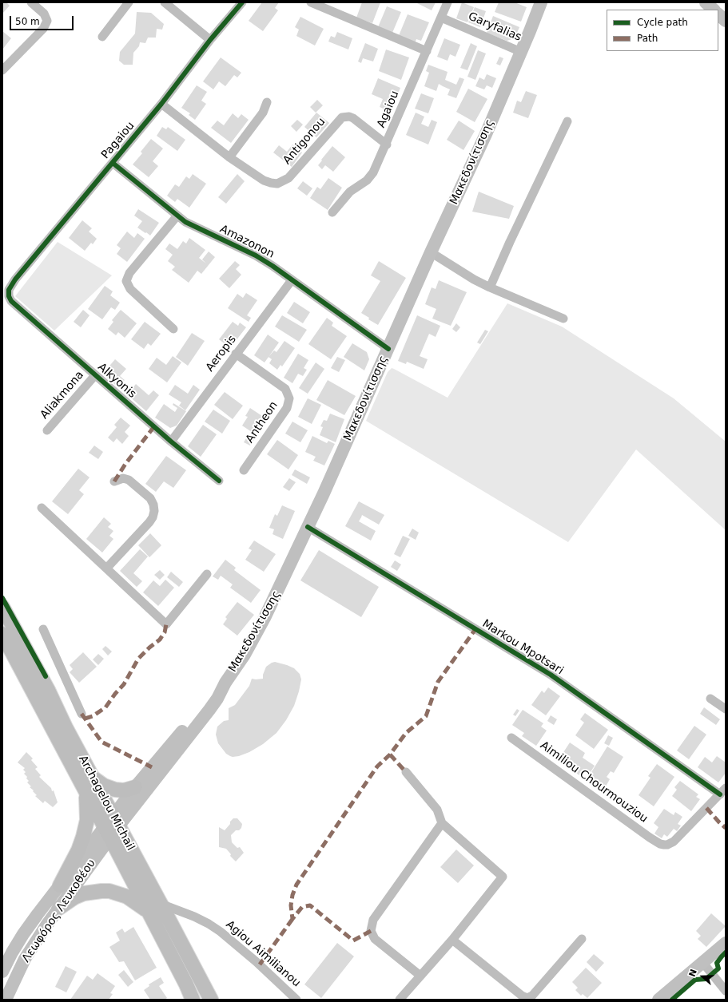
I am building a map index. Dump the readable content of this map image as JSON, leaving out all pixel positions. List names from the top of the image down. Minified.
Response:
{"streets":{"main road":["Μακεδονίτισσης","Archagelou Michail","Λεωφόρος Λευκοθέου"],"street":["Garyfalias","Agaiou","Pagaiou","Antigonou","Amazonon","Aeropis","Alkyonis","Aliakmona","Antheon","Markou Mpotsari","Aimiliou Chourmouziou","Agiou Aimilianou"]},"crossings":[["Garyfalias","Agaiou"],["Garyfalias","Μακεδονίτισσης"],["Agaiou","Antigonou"],["Pagaiou","Amazonon"],["Pagaiou","Alkyonis"],["Μακεδονίτισσης","Amazonon"],["Μακεδονίτισσης","Markou Mpotsari"],["Μακεδονίτισσης","Archagelou Michail"],["Μακεδονίτισσης","Λεωφόρος Λευκοθέου"],["Amazonon","Aeropis"],["Aeropis","Alkyonis"],["Aeropis","Antheon"],["Alkyonis","Aliakmona"],["Markou Mpotsari","Aimiliou Chourmouziou"],["Archagelou Michail","Λεωφόρος Λευκοθέου"],["Archagelou Michail","Agiou Aimilianou"]],"legend":["Cycle path","Path"],"scale_bar":"50 m","north":"left"}
